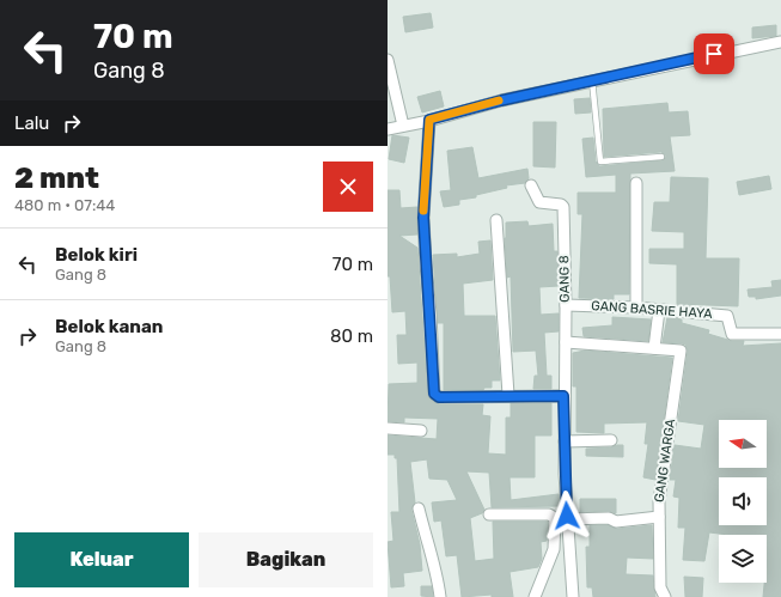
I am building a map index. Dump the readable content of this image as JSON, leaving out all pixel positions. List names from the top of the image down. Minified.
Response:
{"streets":{"street":["GANG 8","GANG BASRIE HAYA","GANG WARGA"]},"crossings":[["GANG 8","GANG BASRIE HAYA"]],"north":"left","page":{"turn":["70 m","Gang 8"],"then":"Lalu","heading":["2 mnt","480 m · 07:44"],"list":[{"name":"Belok kiri","note":"Gang 8","value":"70 m"},{"name":"Belok kanan","note":"Gang 8","value":"80 m"}],"buttons":["Keluar","Bagikan"]}}
